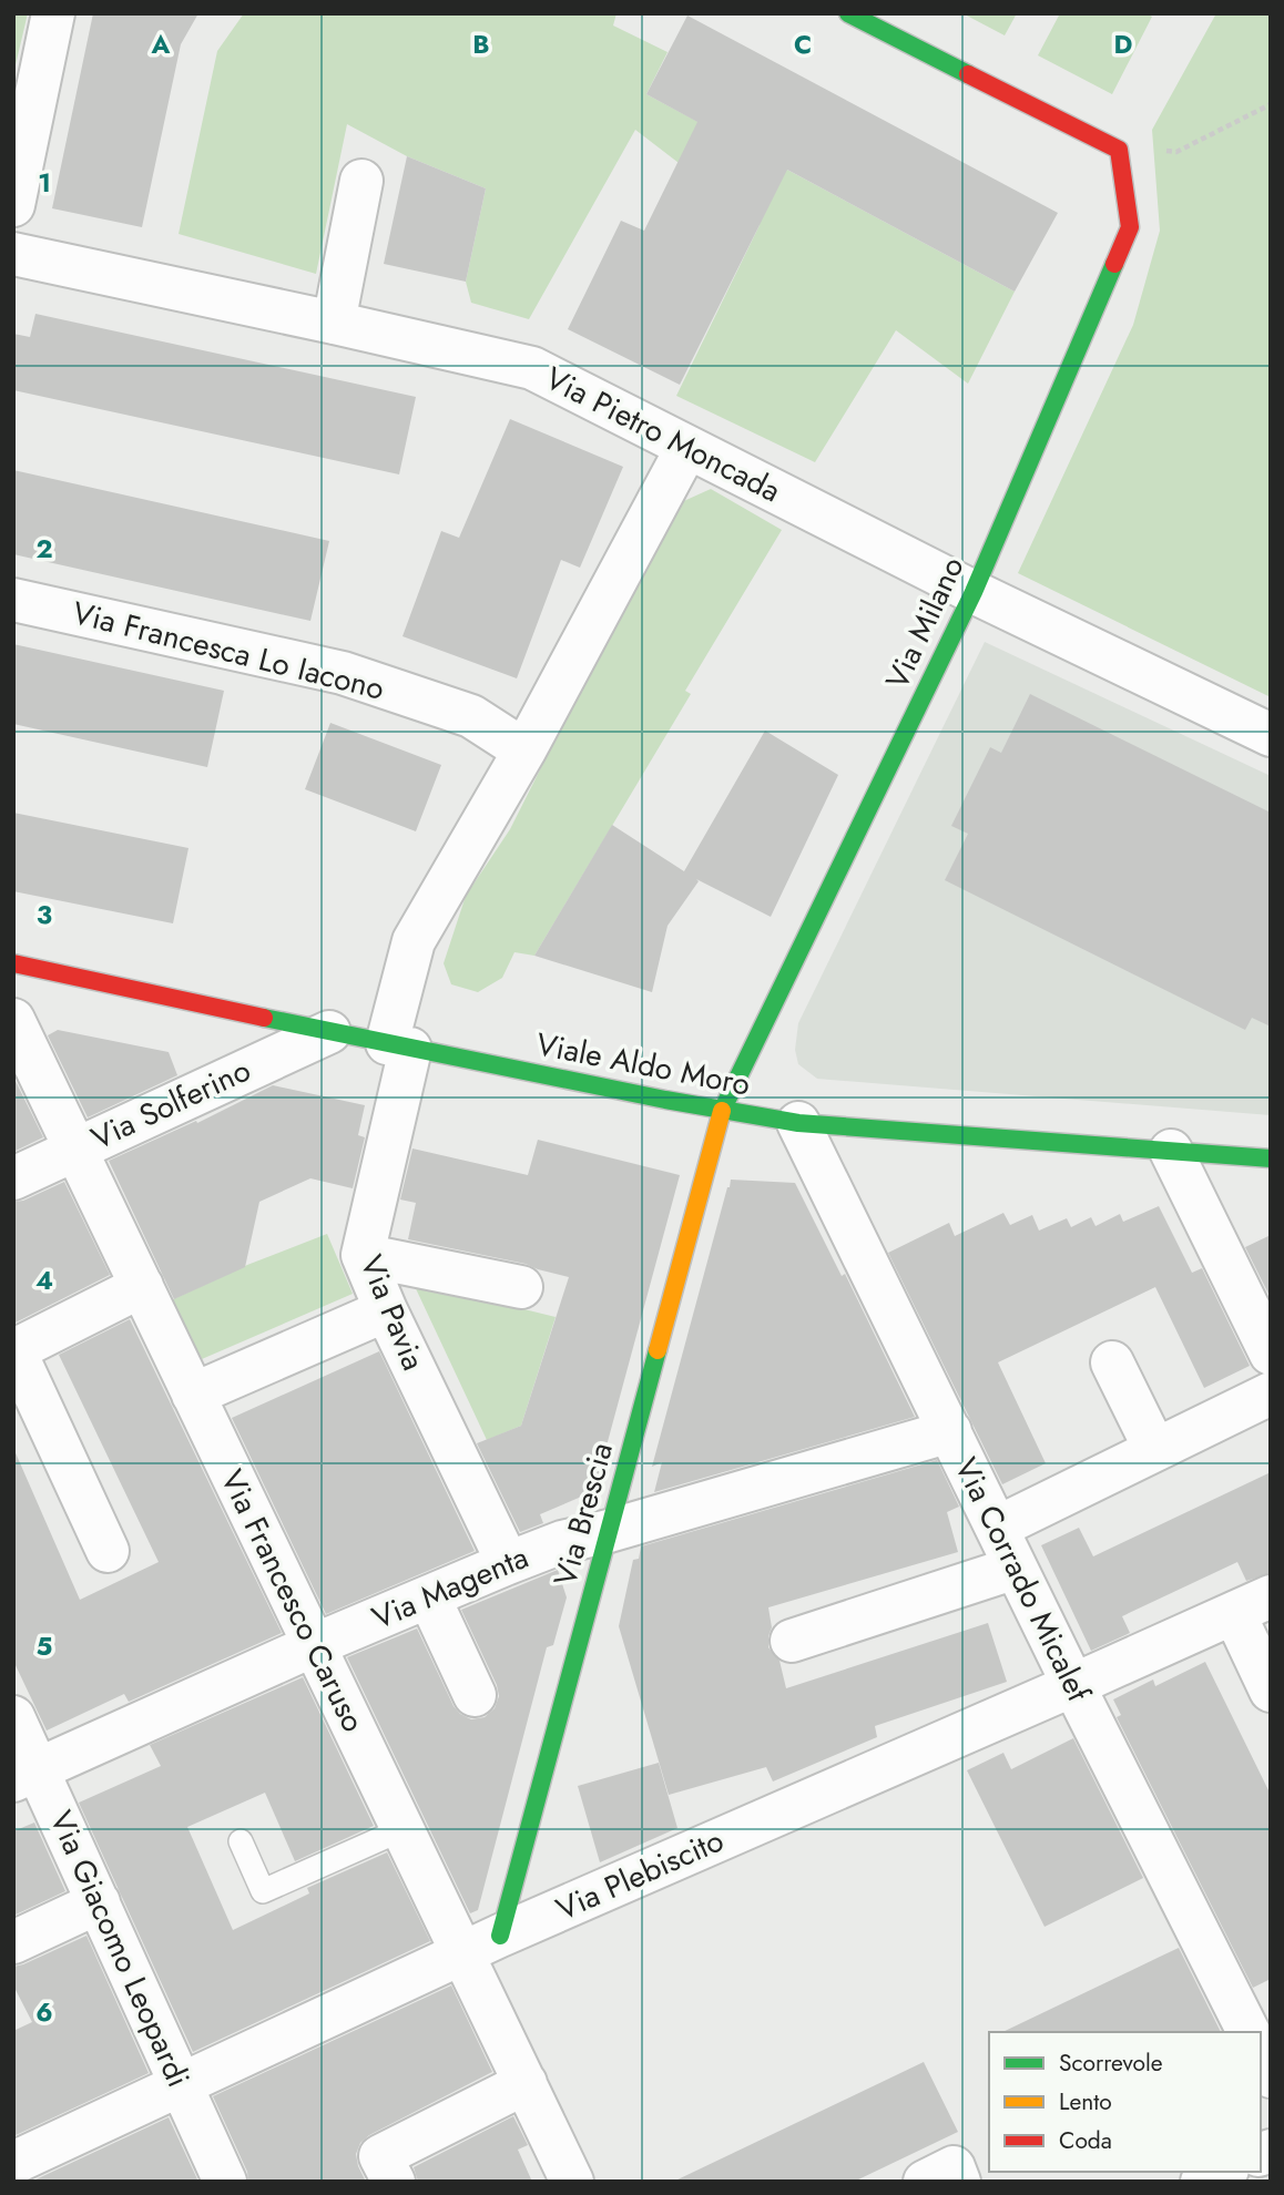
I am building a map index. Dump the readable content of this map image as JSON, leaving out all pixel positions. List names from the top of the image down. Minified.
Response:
{"streets":{"street":["Via Pietro Moncada","Via Milano","Via Francesca Lo Iacono","Viale Aldo Moro","Via Solferino","Via Pavia","Via Brescia","Via Corrado Micalef","Via Magenta","Via Francesco Caruso","Via Plebiscito","Via Giacomo Leopardi"]},"crossings":[["Via Pietro Moncada","Via Milano"],["Via Pietro Moncada","Via Pavia"],["Via Milano","Viale Aldo Moro"],["Via Milano","Via Brescia"],["Via Francesca Lo Iacono","Via Pavia"],["Viale Aldo Moro","Via Solferino"],["Viale Aldo Moro","Via Pavia"],["Viale Aldo Moro","Via Brescia"],["Viale Aldo Moro","Via Corrado Micalef"],["Via Solferino","Via Francesco Caruso"],["Via Pavia","Via Magenta"],["Via Brescia","Via Magenta"],["Via Brescia","Via Plebiscito"],["Via Corrado Micalef","Via Magenta"],["Via Corrado Micalef","Via Plebiscito"],["Via Magenta","Via Francesco Caruso"],["Via Magenta","Via Giacomo Leopardi"],["Via Francesco Caruso","Via Plebiscito"],["Via Plebiscito","Via Giacomo Leopardi"]],"legend":["Scorrevole","Lento","Coda"],"grid":{"columns":["A","B","C","D"],"rows":["1","2","3","4","5","6"]}}
